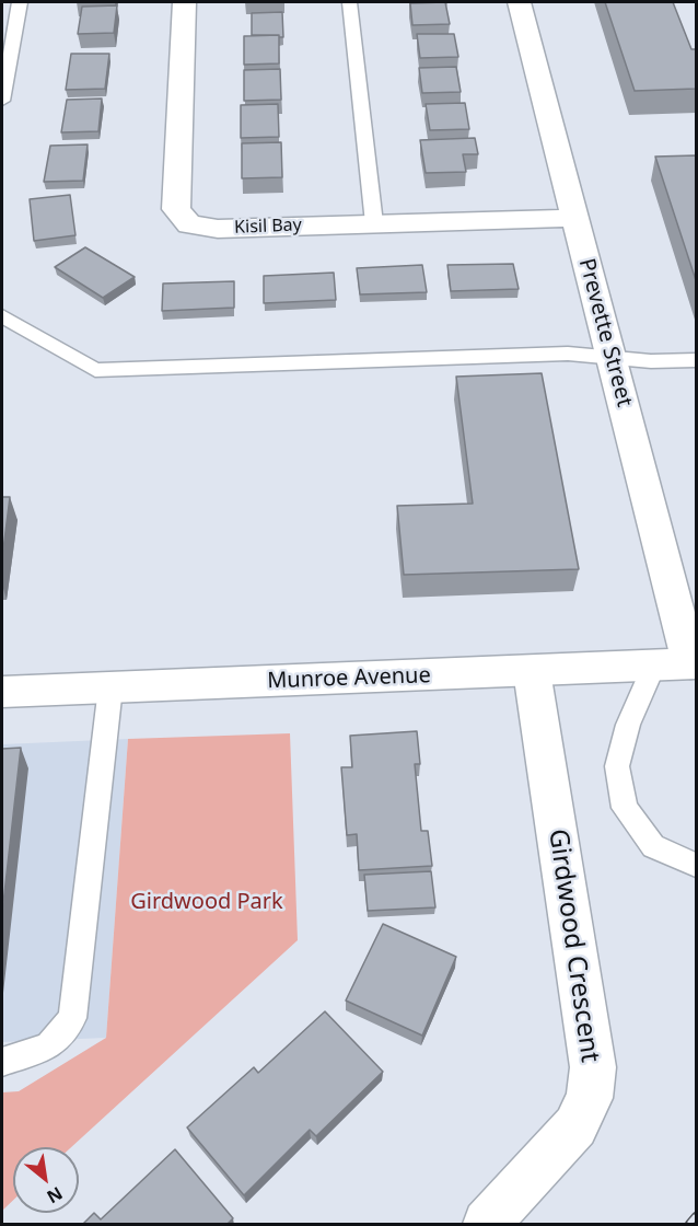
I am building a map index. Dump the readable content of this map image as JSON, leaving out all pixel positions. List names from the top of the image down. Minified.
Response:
{"streets":{"street":["Kisil Bay","Prevette Street","Munroe Avenue","Girdwood Crescent"]},"crossings":[["Kisil Bay","Prevette Street"],["Prevette Street","Munroe Avenue"],["Munroe Avenue","Girdwood Crescent"]],"parks":["Girdwood Park"],"north":"bottom right"}
